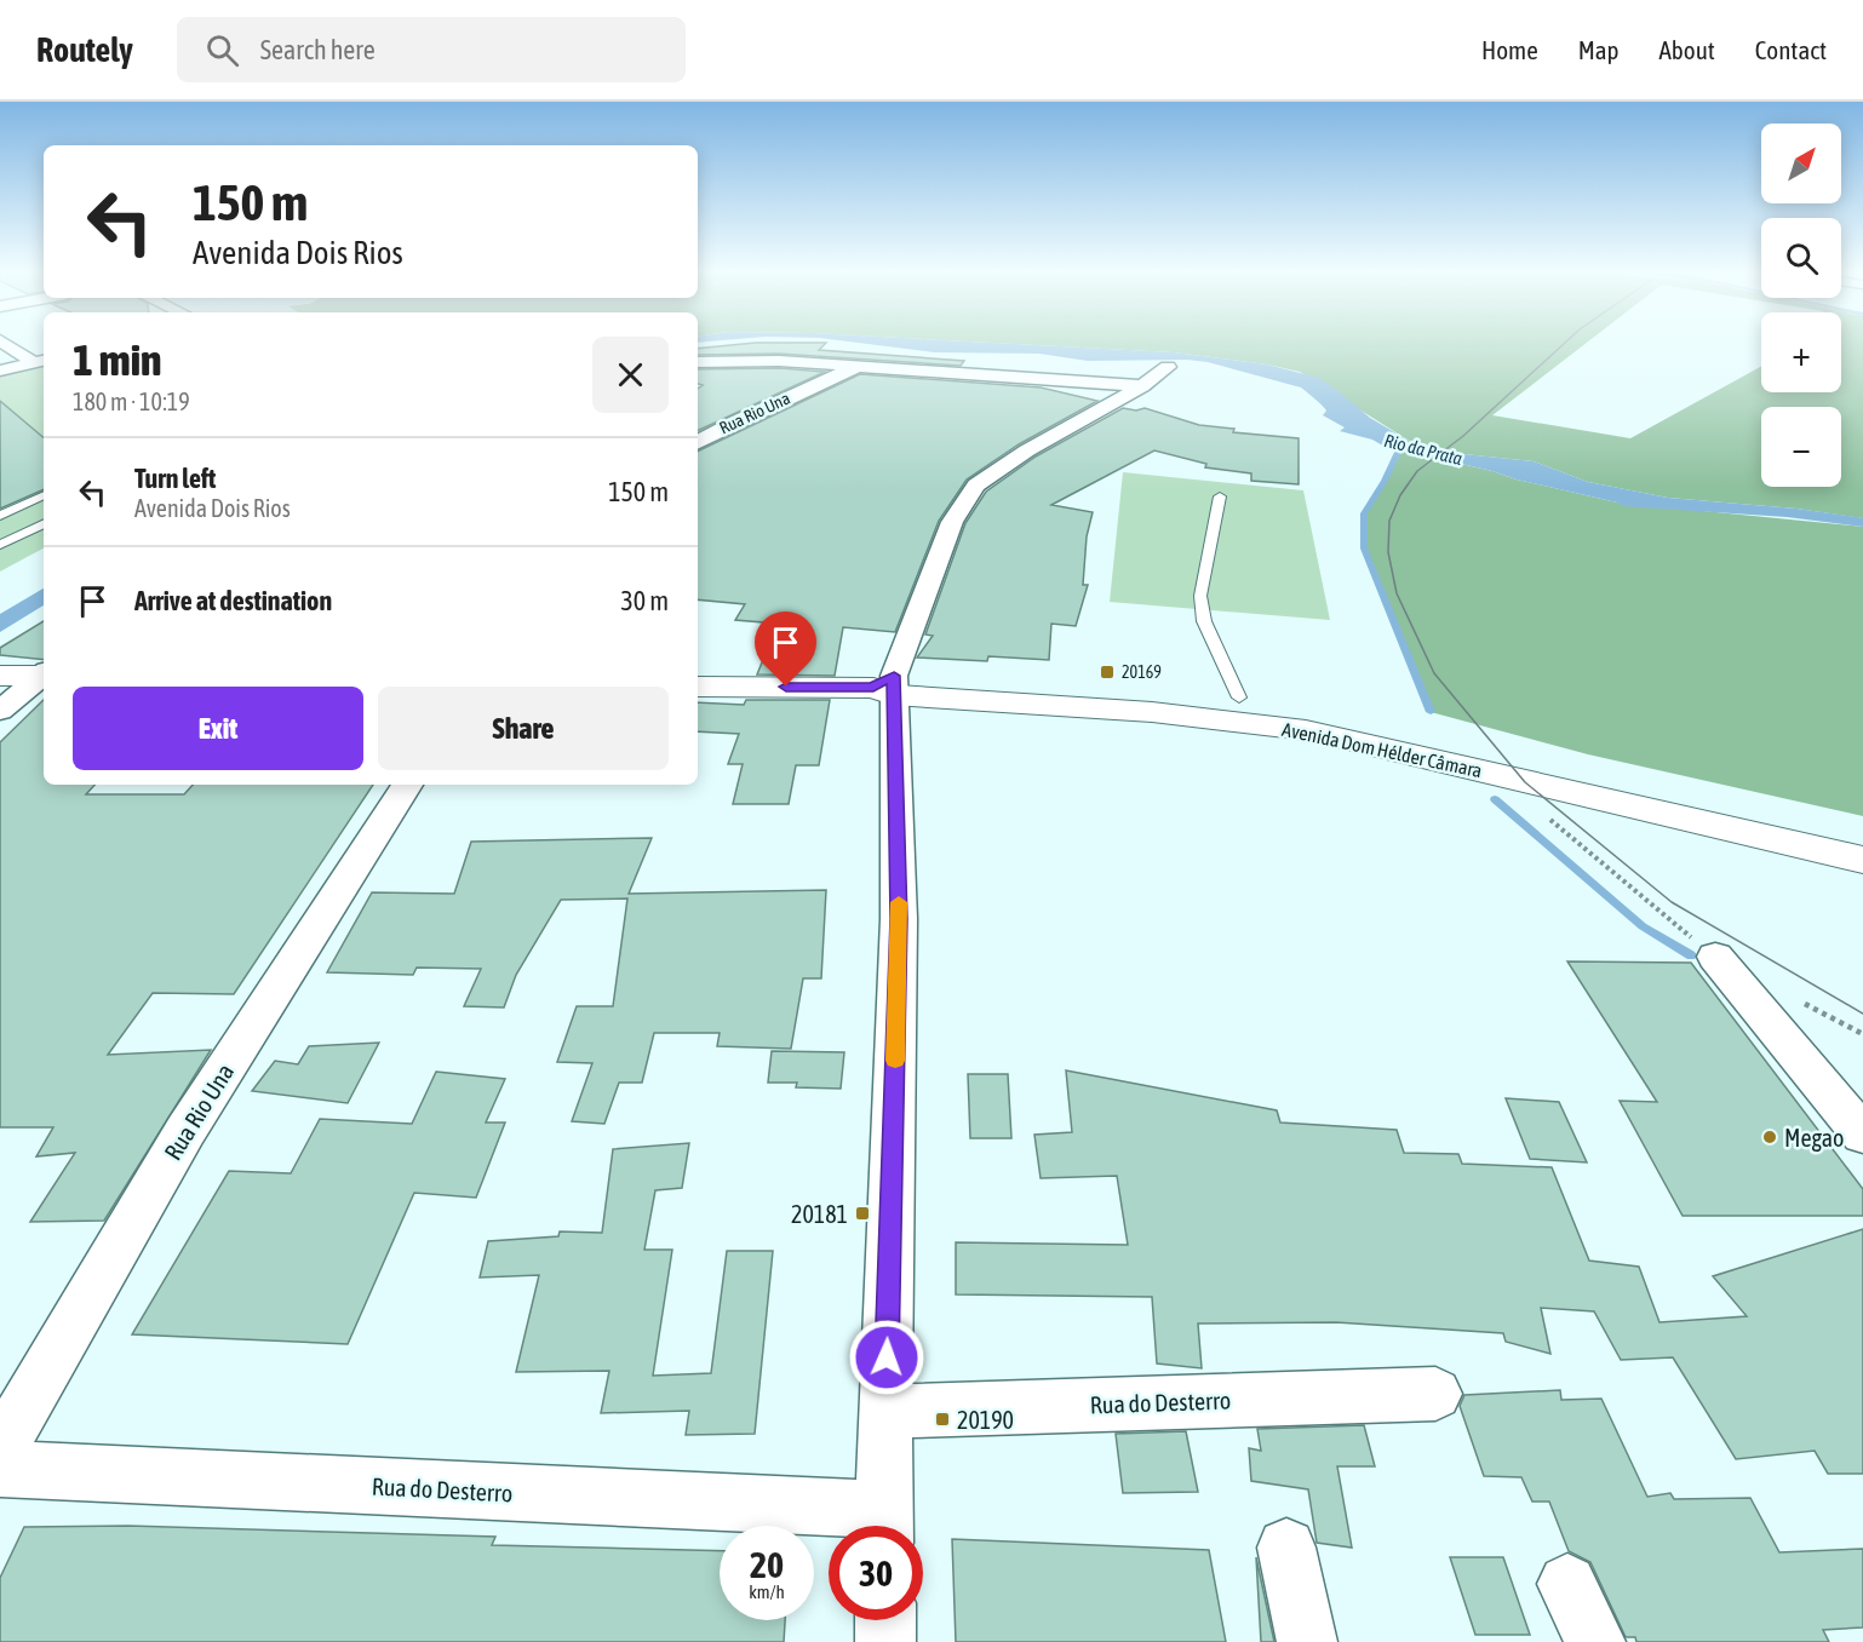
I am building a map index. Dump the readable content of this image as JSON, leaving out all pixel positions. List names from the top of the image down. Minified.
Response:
{"streets":{"main road":["Avenida Dom Hélder Câmara"],"street":["Rua Rio Una","Rua do Desterro"]},"water":["Rio da Prata"],"places":{"transit":["20169","20181","20190"],"other":["Megao"]},"north":"top right","page":{"header":"Routely","search":"Search here","nav":["Home","Map","About","Contact"],"map_buttons":["+","−"],"turn":["150 m","Avenida Dois Rios"],"heading":["1 min","180 m · 10:19"],"list":[{"name":"Turn left","note":"Avenida Dois Rios","value":"150 m"},{"name":"Arrive at destination","value":"30 m"}],"buttons":["Exit","Share"],"speed":"20 km/h","limit":"30"}}
